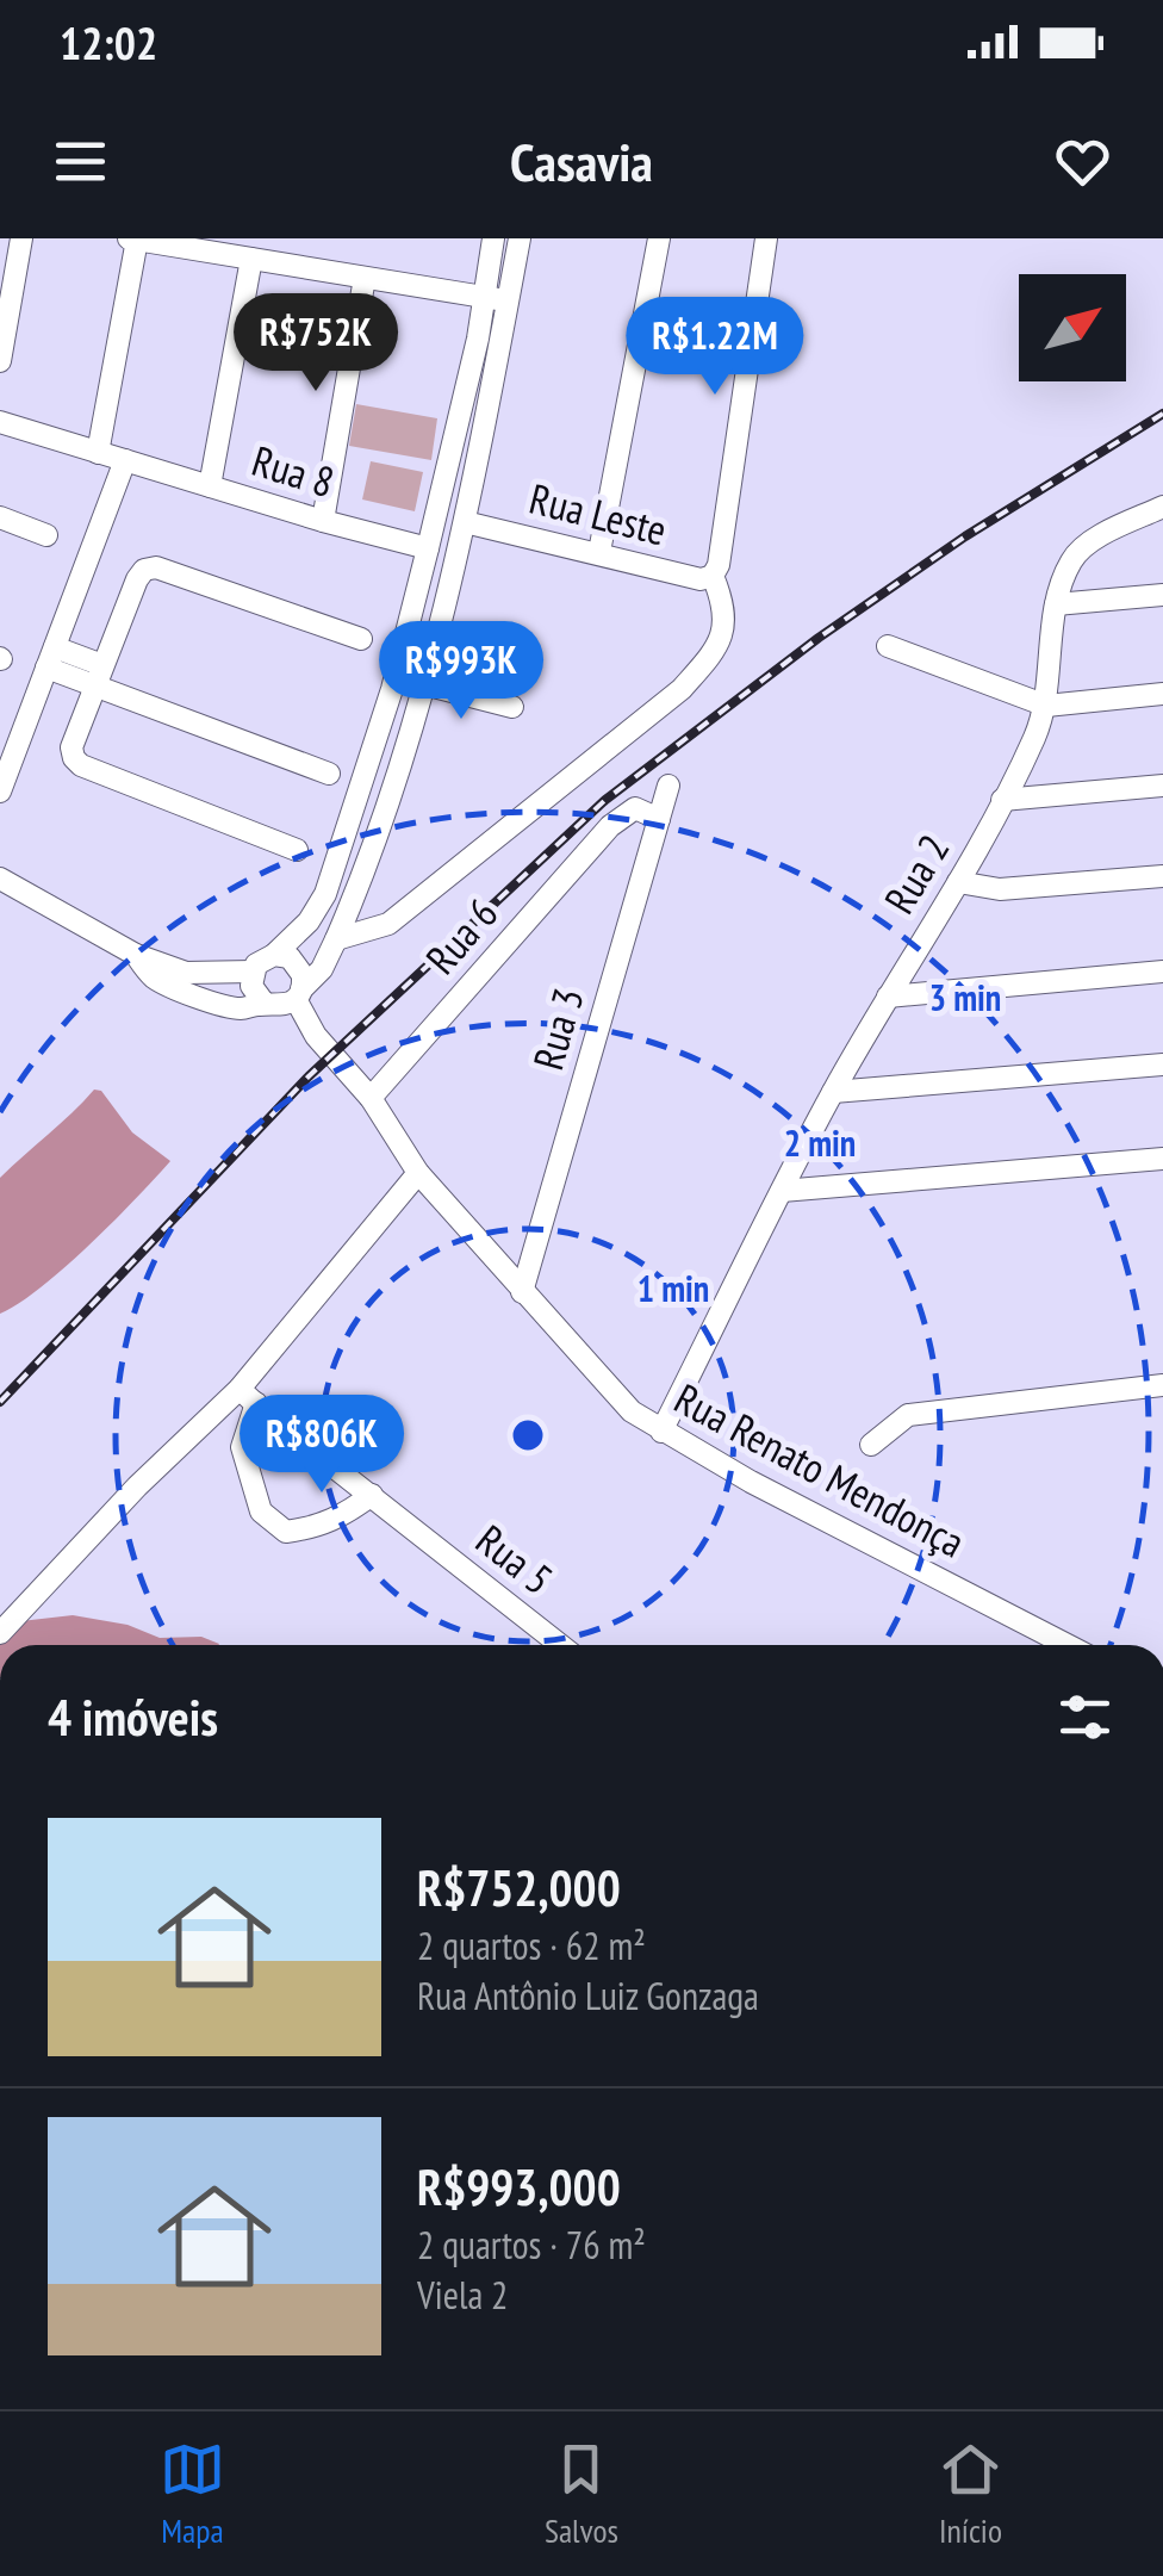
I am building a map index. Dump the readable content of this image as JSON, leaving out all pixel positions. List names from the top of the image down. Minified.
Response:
{"streets":{"street":["Rua 8","Rua Leste","Rua 2","Rua 6","Rua 3","Rua Renato Mendonça","Rua 5"]},"crossings":[["Rua 2","Rua Renato Mendonça"],["Rua 6","Rua 3"],["Rua 6","Rua Renato Mendonça"],["Rua 3","Rua Renato Mendonça"]],"north":"top right","page":{"status":"12:02","header":"Casavia","price":["R$752K","R$1.22M","R$993K","R$806K"],"heading":"4 imóveis","list":[{"name":"R$752,000","note":"2 quartos · 62 m² · Rua Antônio Luiz Gonzaga"},{"name":"R$993,000","note":"2 quartos · 76 m² · Viela 2"}],"tabs":["Mapa","Salvos","Início"]},"rings":["3 min","2 min","1 min"]}
